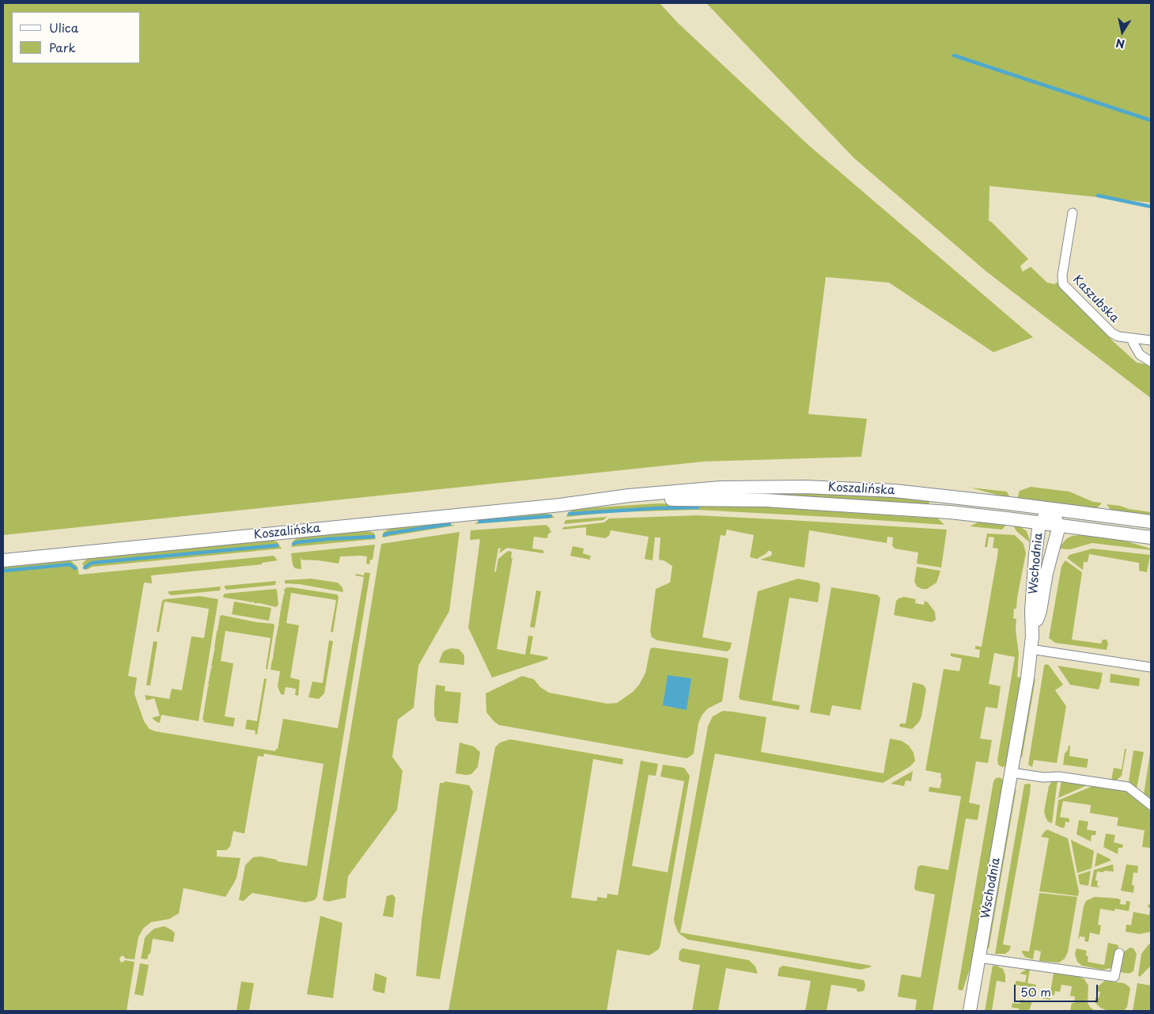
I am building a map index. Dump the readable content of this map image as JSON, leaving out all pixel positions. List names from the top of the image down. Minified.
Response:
{"streets":{"main road":["Koszalińska","Wschodnia"],"street":["Kaszubska"]},"crossings":[["Koszalińska","Wschodnia"]],"legend":["Ulica","Park"],"scale_bar":"50 m","north":"bottom"}
